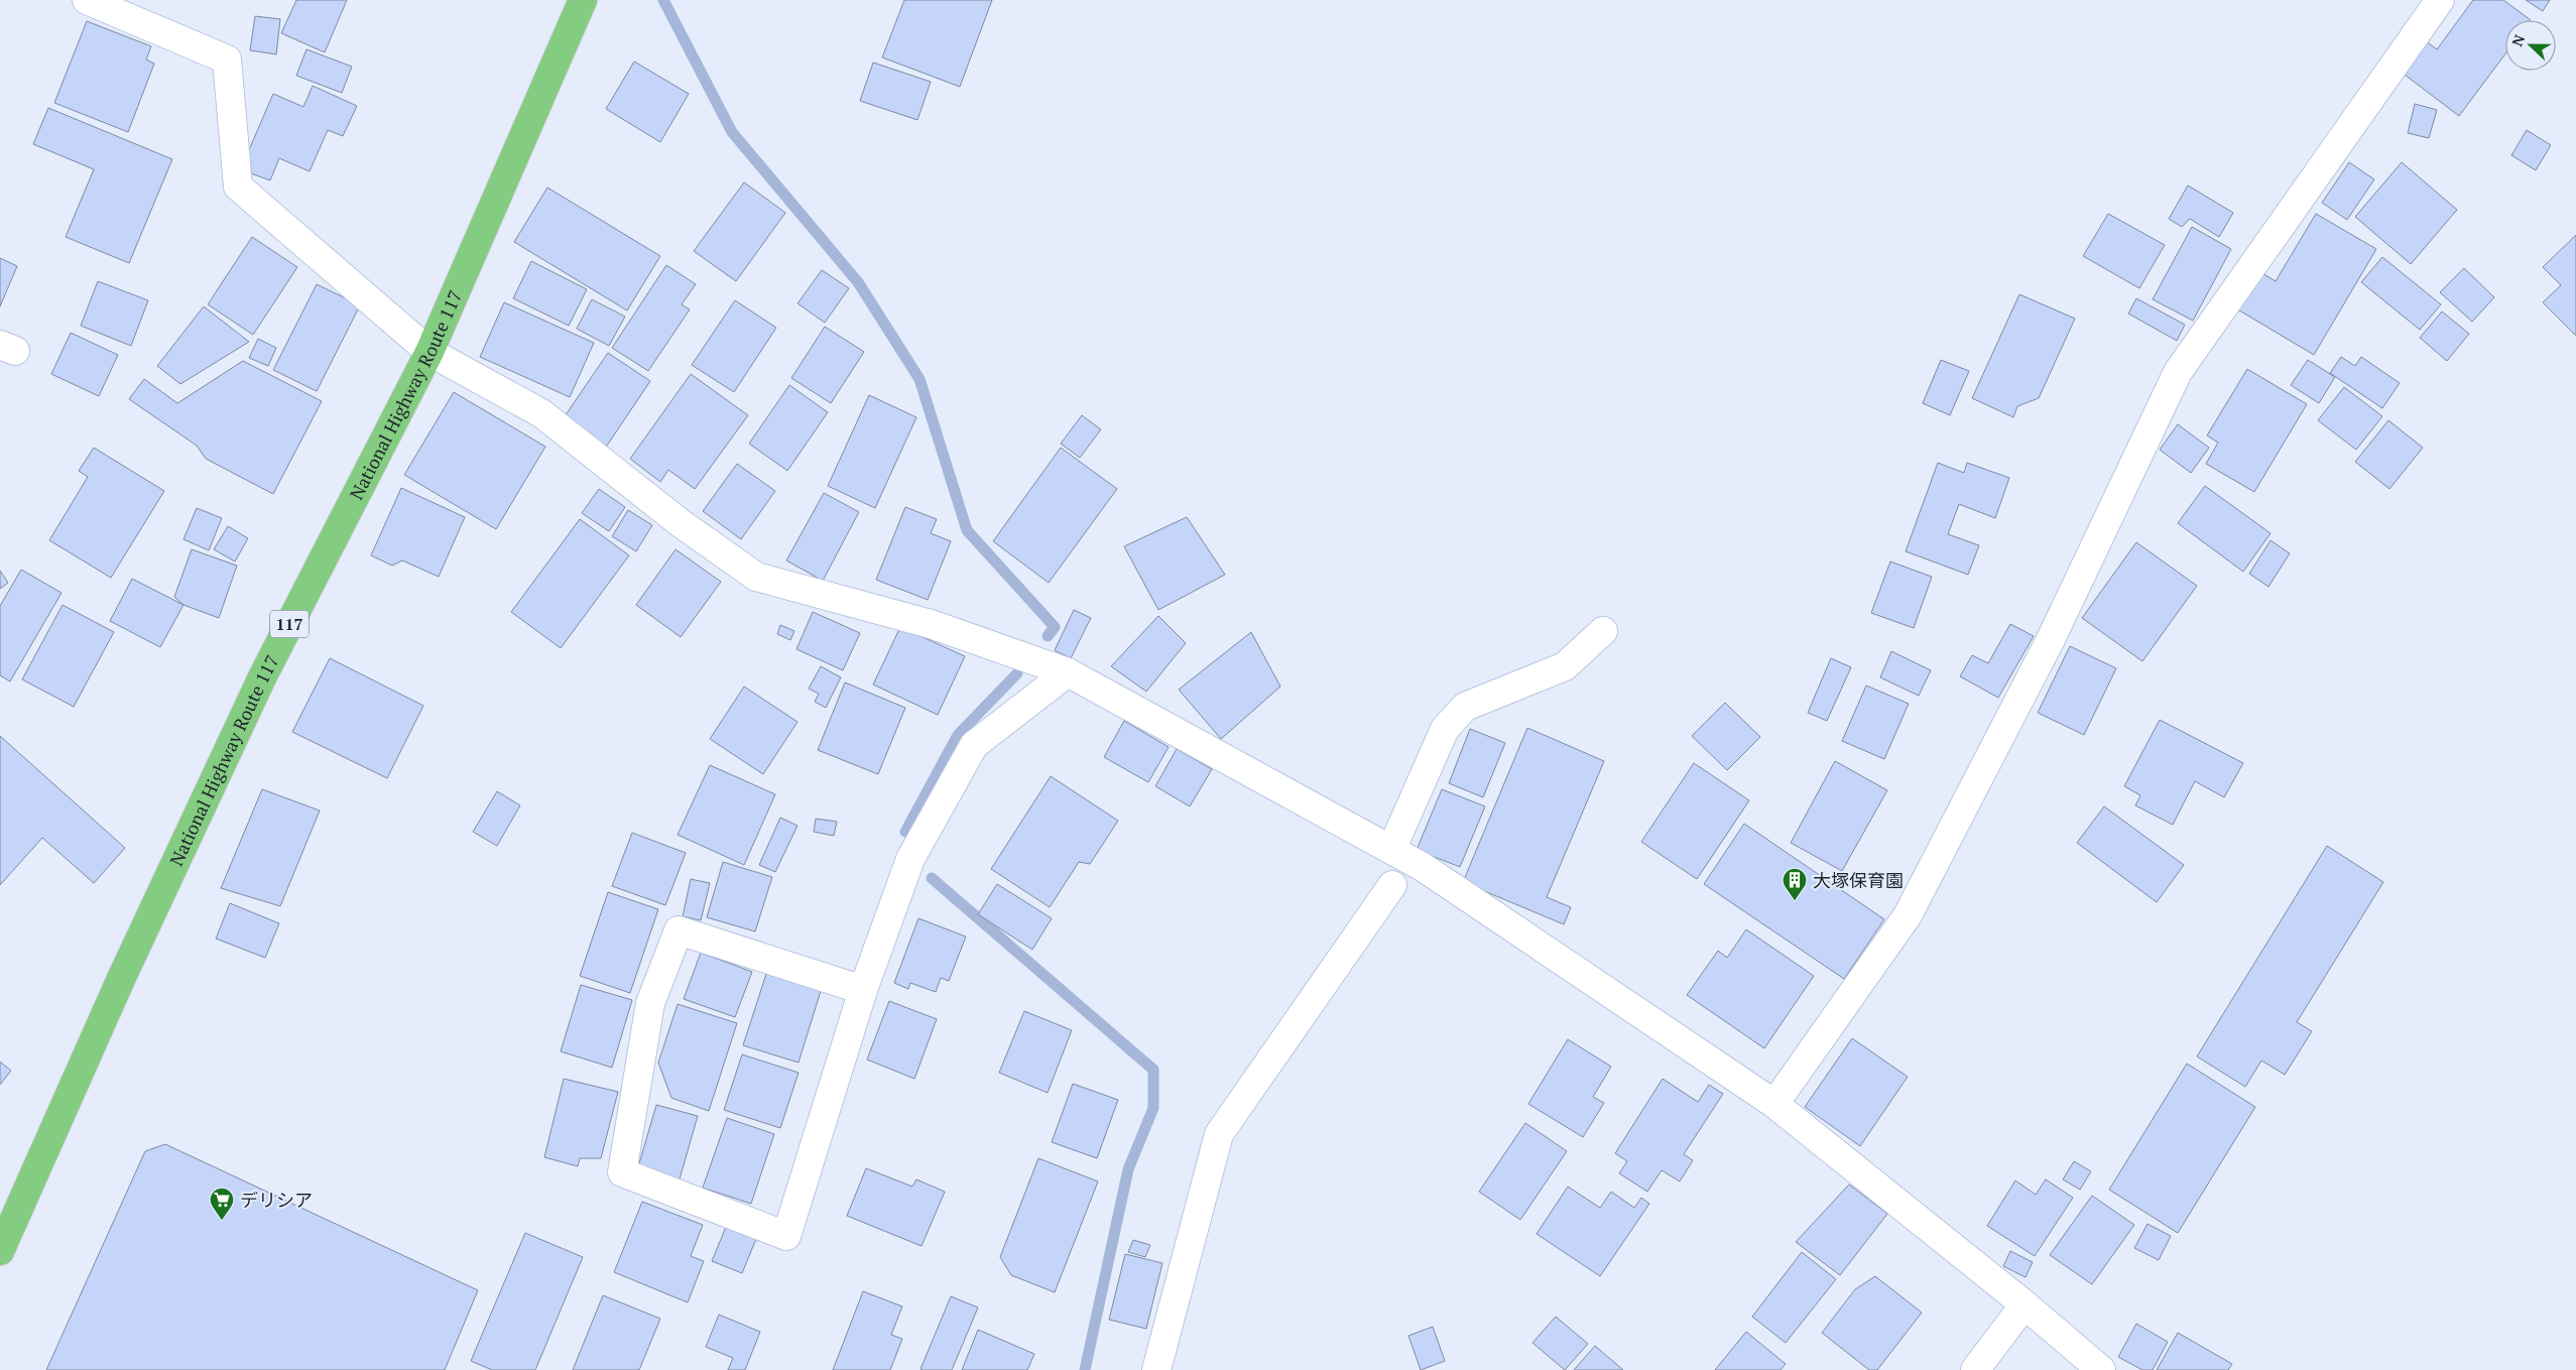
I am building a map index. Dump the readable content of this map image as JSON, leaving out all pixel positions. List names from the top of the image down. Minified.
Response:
{"streets":{"highway":["National Highway Route 117","117"]},"places":{"building":["大塚保育園"],"supermarket":["デリシア"]},"north":"left"}
